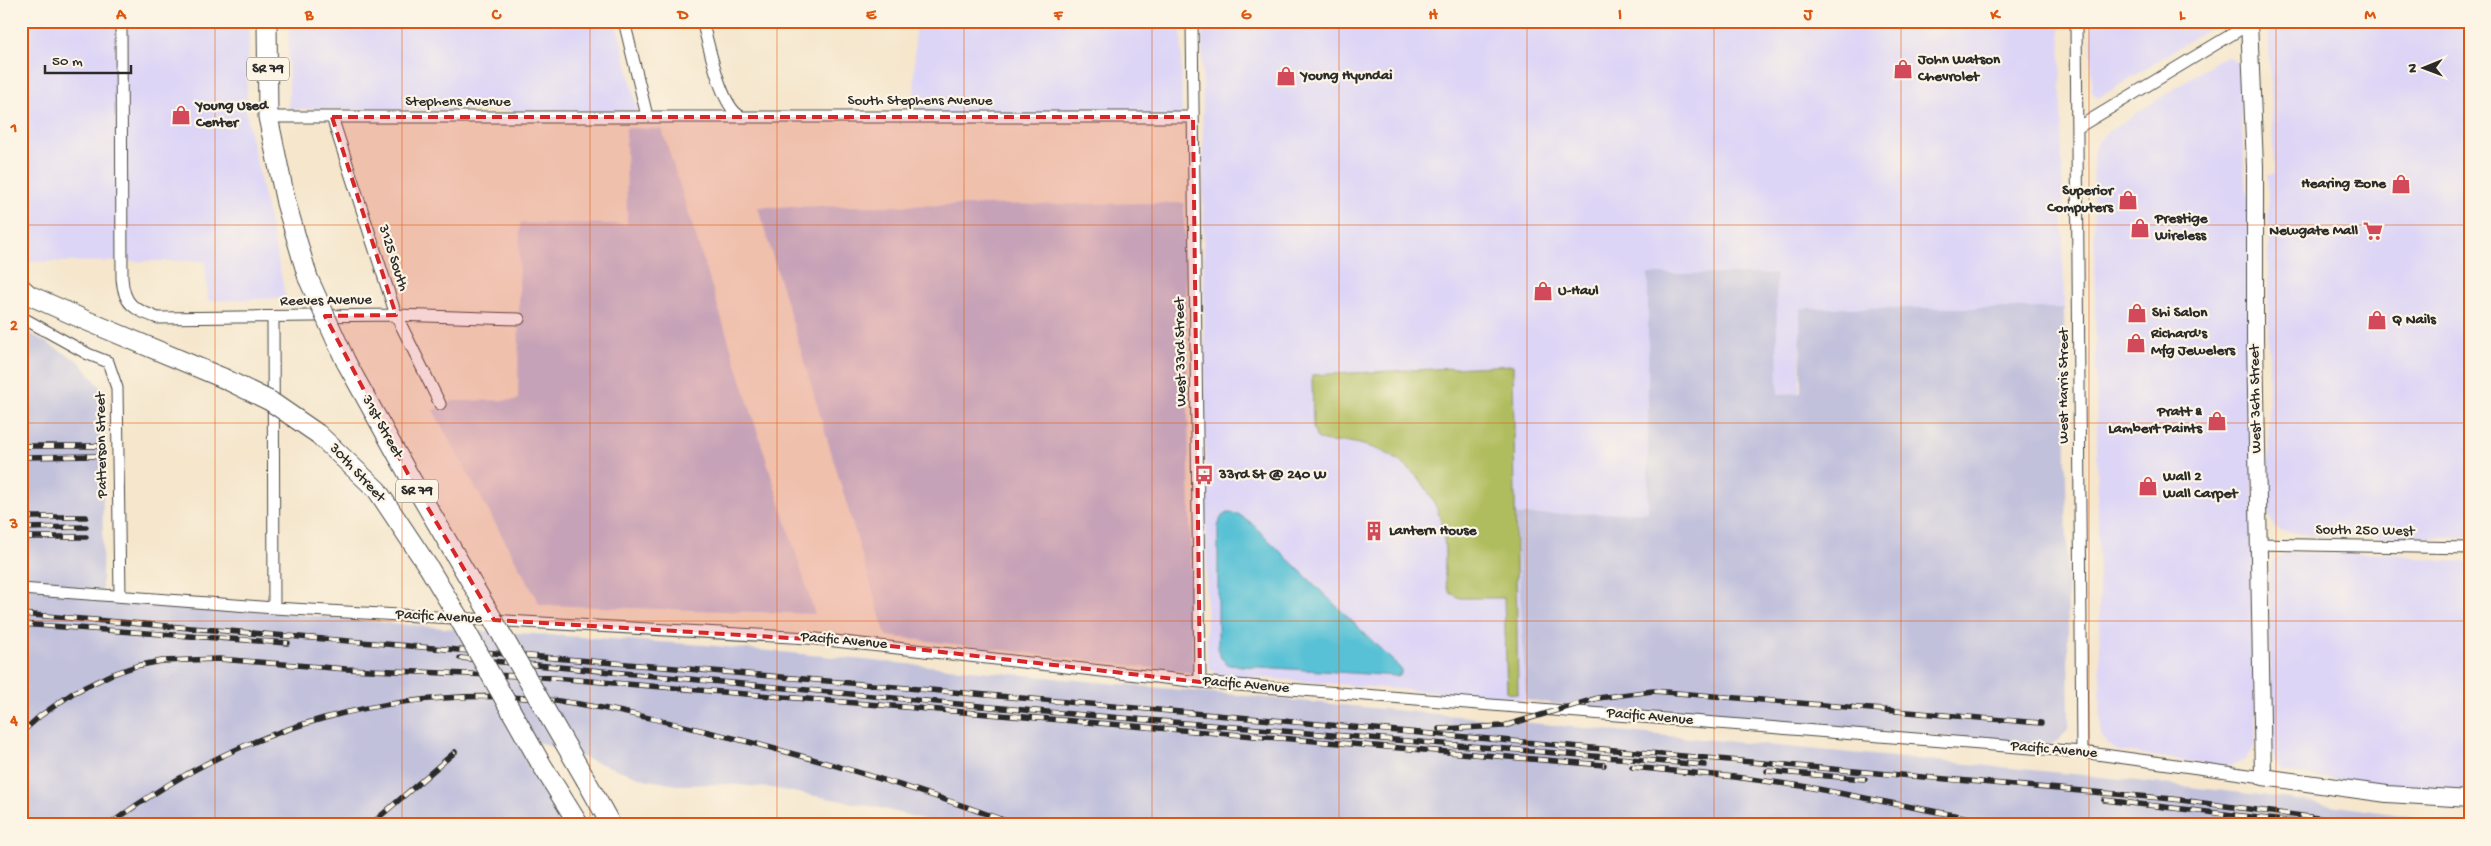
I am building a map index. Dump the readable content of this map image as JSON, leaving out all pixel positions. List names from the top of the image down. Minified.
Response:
{"streets":{"main road":["SR 79","31st Street","30th Street"],"street":["South Stephens Avenue","Stephens Avenue","3125 South","Reeves Avenue","West 33rd Street","West Harris Street","West 36th Street","Patterson Street","South 250 West","Pacific Avenue"]},"crossings":[["South Stephens Avenue","Stephens Avenue"],["South Stephens Avenue","West 33rd Street"],["Stephens Avenue","3125 South"],["Stephens Avenue","31st Street"],["3125 South","Reeves Avenue"],["West 33rd Street","Pacific Avenue"],["West Harris Street","Pacific Avenue"],["West 36th Street","South 250 West"],["West 36th Street","Pacific Avenue"],["Patterson Street","Pacific Avenue"]],"places":{"shop":["John Watson Chevrolet","Young Hyundai","Young Used Center","Hearing Zone","Superior Computers","Prestige Wireless","U-Haul","Shi Salon","Q Nails","Richard's Mfg Jewelers","Pratt & Lambert Paints","Wall 2 Wall Carpet"],"supermarket":["Newgate Mall"],"bus stop":["33rd St @ 240 W"],"building":["Lantern House"]},"scale_bar":"50 m","north":"left","grid":{"columns":["A","B","C","D","E","F","G","H","I","J","K","L","M"],"rows":["1","2","3","4"]}}
